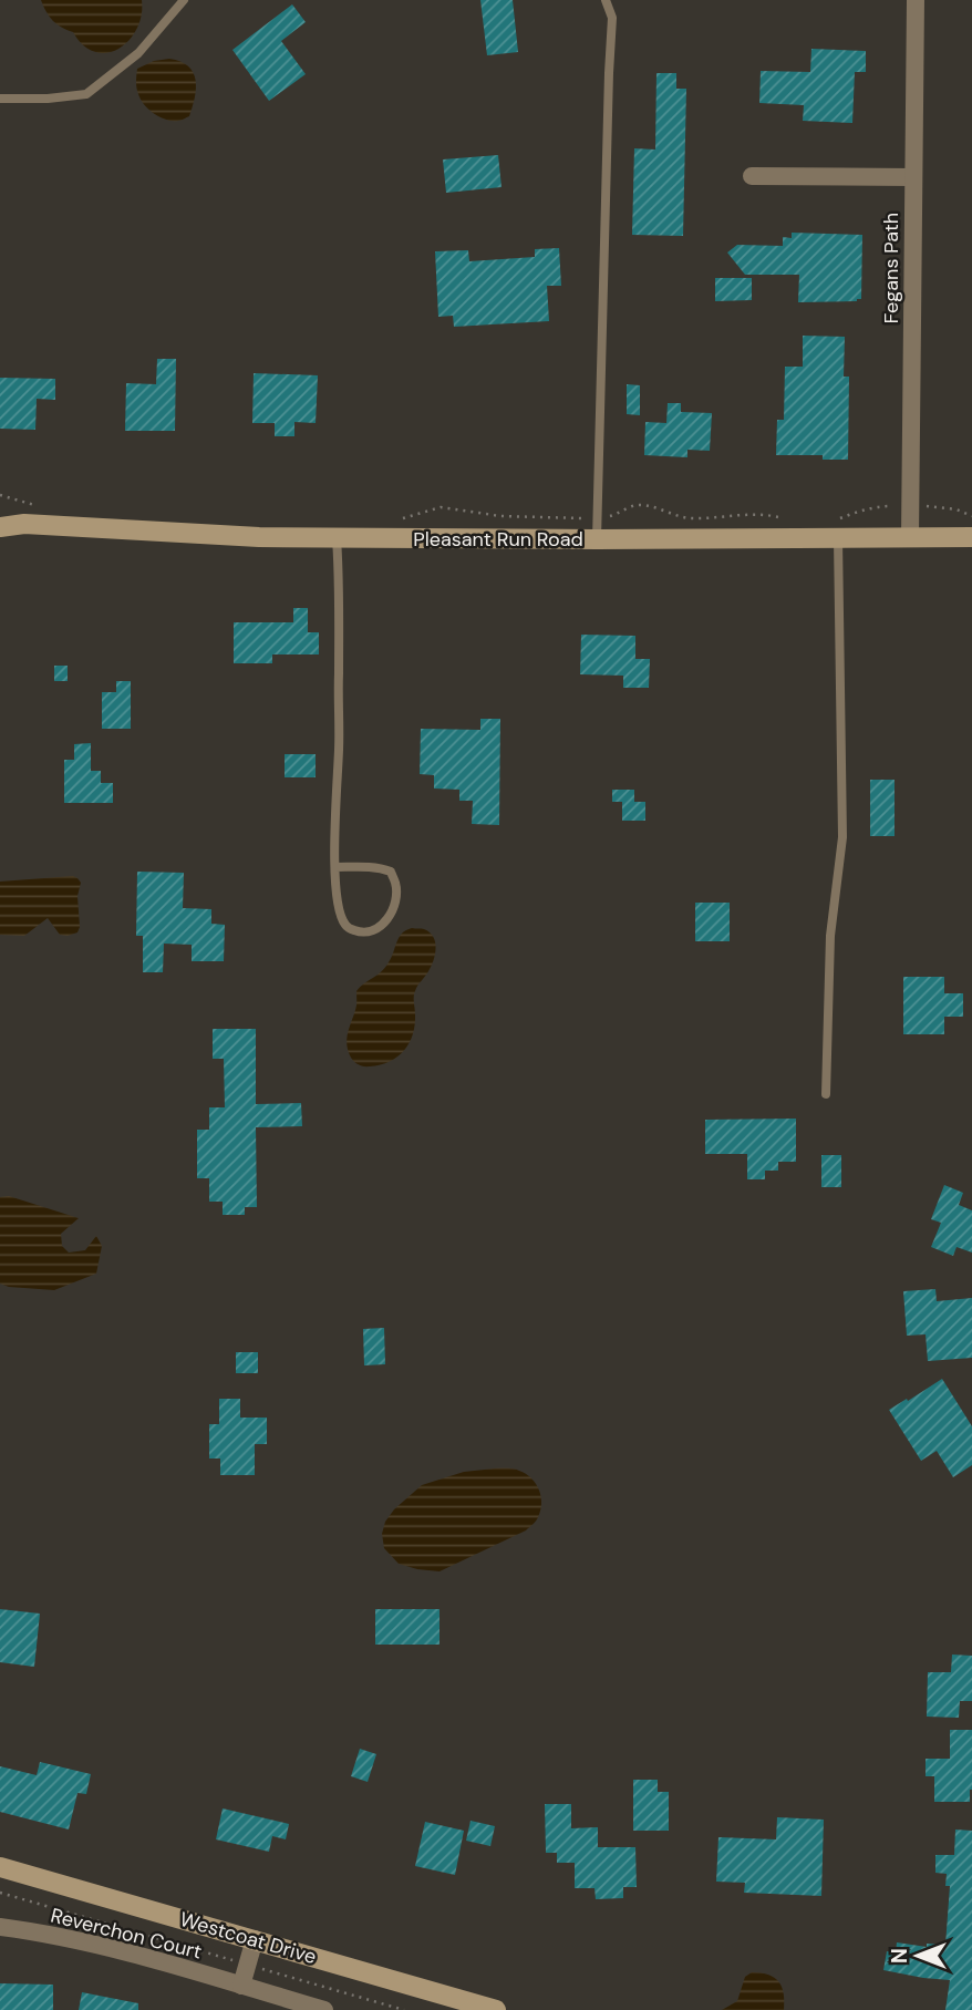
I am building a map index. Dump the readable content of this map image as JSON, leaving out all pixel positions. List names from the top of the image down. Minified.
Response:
{"streets":{"main road":["Pleasant Run Road","Westcoat Drive"],"street":["Fegans Path","Reverchon Court"]},"crossings":[["Fegans Path","Pleasant Run Road"]],"north":"left"}
